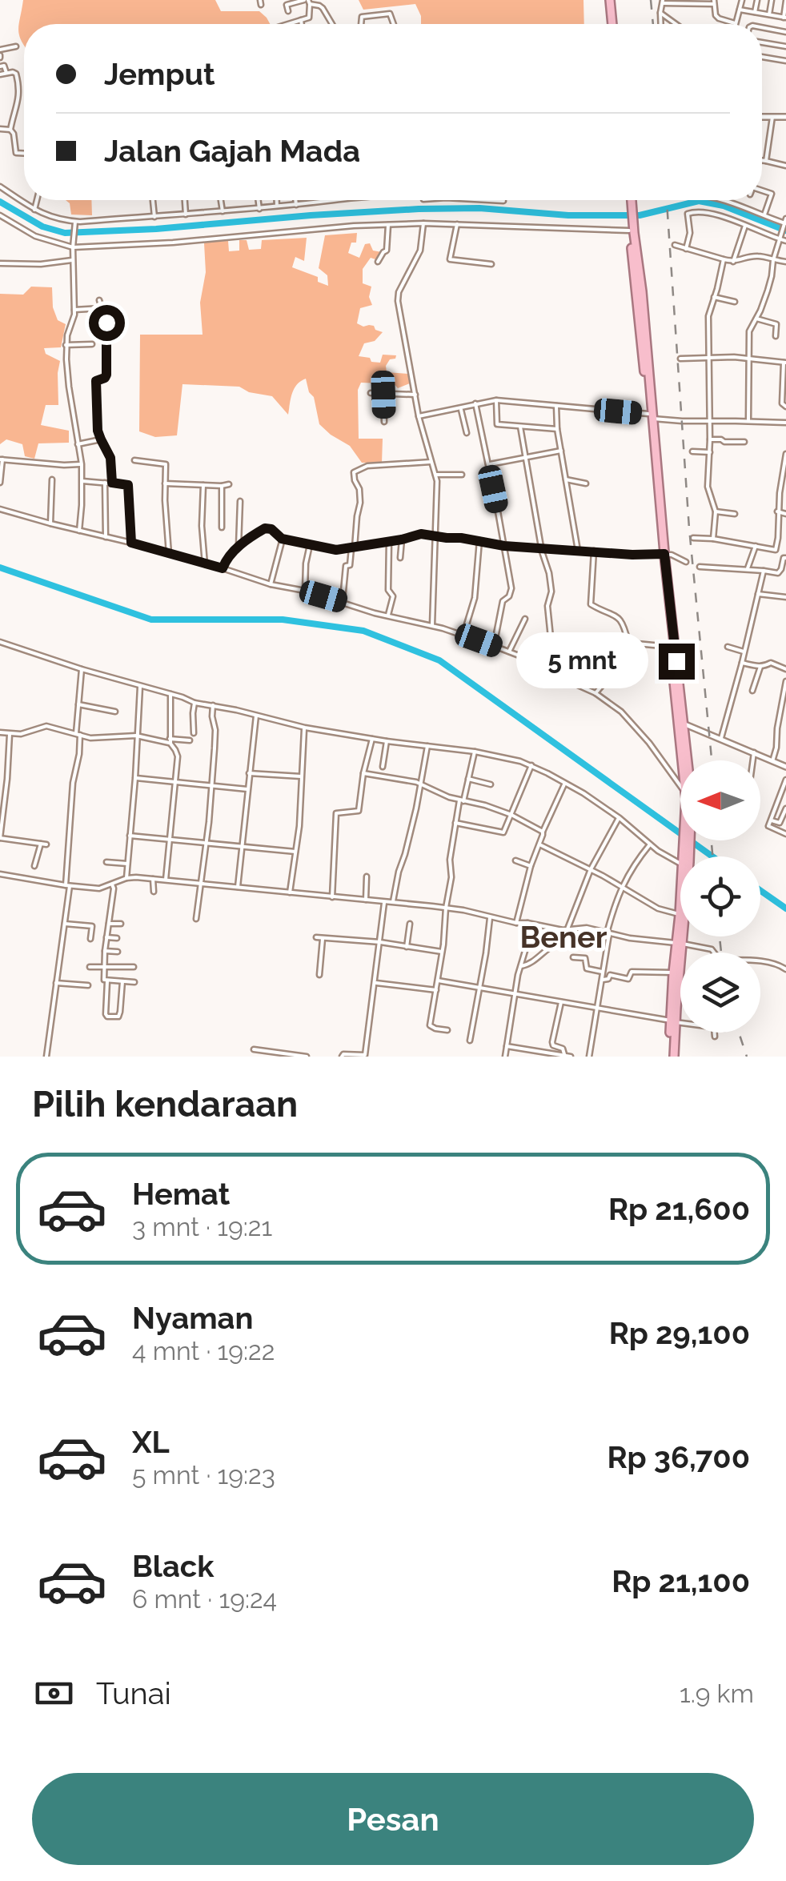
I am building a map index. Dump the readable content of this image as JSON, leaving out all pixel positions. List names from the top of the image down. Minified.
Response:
{"districts":["Bener"],"north":"left","page":{"banner":["Jemput","Jalan Gajah Mada"],"bubble":"5 mnt","heading":"Pilih kendaraan","list":[{"name":"Hemat","note":"3 mnt · 19:21","value":"Rp 21,600"},{"name":"Nyaman","note":"4 mnt · 19:22","value":"Rp 29,100"},{"name":"XL","note":"5 mnt · 19:23","value":"Rp 36,700"},{"name":"Black","note":"6 mnt · 19:24","value":"Rp 21,100"}],"pay":["Tunai","1.9 km"],"buttons":"Pesan"}}
